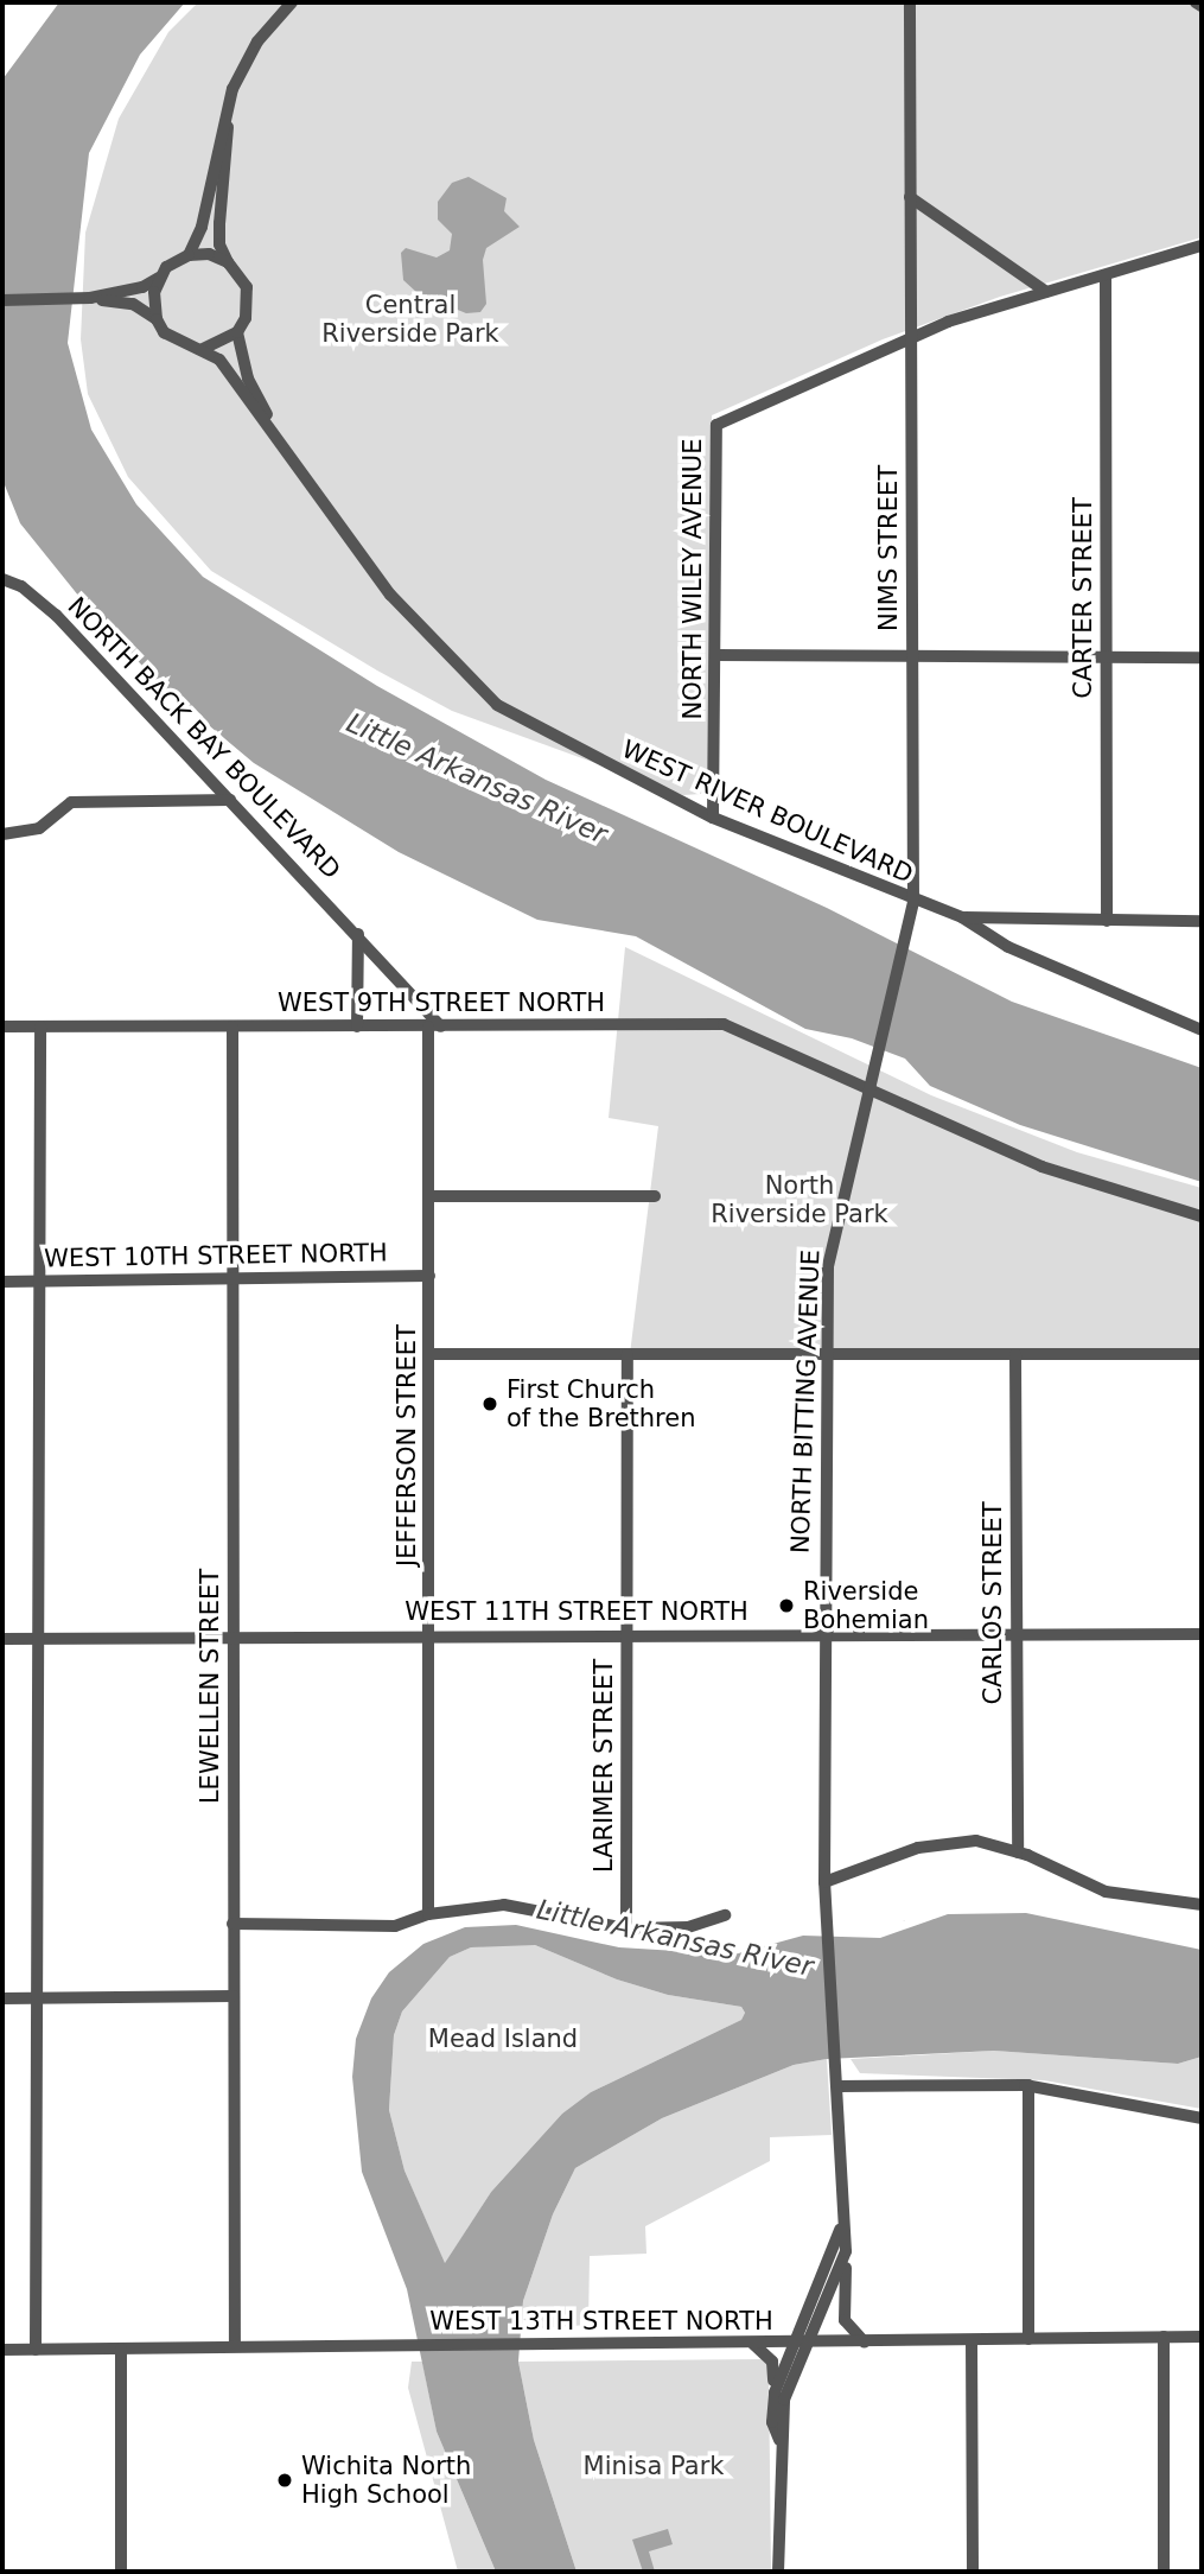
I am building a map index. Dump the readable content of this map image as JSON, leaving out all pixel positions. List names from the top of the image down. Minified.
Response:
{"streets":{"street":["NIMS STREET","NORTH WILEY AVENUE","CARTER STREET","NORTH BACK BAY BOULEVARD","WEST RIVER BOULEVARD","WEST 9TH STREET NORTH","WEST 10TH STREET NORTH","NORTH BITTING AVENUE","JEFFERSON STREET","CARLOS STREET","WEST 11TH STREET NORTH","LEWELLEN STREET","LARIMER STREET","WEST 13TH STREET NORTH"]},"crossings":[["NIMS STREET","NORTH WILEY AVENUE"],["NIMS STREET","WEST RIVER BOULEVARD"],["NIMS STREET","WEST 9TH STREET NORTH"],["NIMS STREET","NORTH BITTING AVENUE"],["NORTH WILEY AVENUE","WEST RIVER BOULEVARD"],["NORTH BACK BAY BOULEVARD","WEST 9TH STREET NORTH"],["NORTH BACK BAY BOULEVARD","JEFFERSON STREET"],["WEST 9TH STREET NORTH","NORTH BITTING AVENUE"],["WEST 9TH STREET NORTH","JEFFERSON STREET"],["WEST 9TH STREET NORTH","LEWELLEN STREET"],["WEST 10TH STREET NORTH","JEFFERSON STREET"],["WEST 10TH STREET NORTH","LEWELLEN STREET"],["NORTH BITTING AVENUE","WEST 11TH STREET NORTH"],["NORTH BITTING AVENUE","WEST 13TH STREET NORTH"],["JEFFERSON STREET","WEST 11TH STREET NORTH"],["CARLOS STREET","WEST 11TH STREET NORTH"],["WEST 11TH STREET NORTH","LEWELLEN STREET"],["WEST 11TH STREET NORTH","LARIMER STREET"],["LEWELLEN STREET","WEST 13TH STREET NORTH"]],"water":["Little Arkansas River"],"parks":["Central Riverside Park","North Riverside Park","Mead Island","Minisa Park"],"places":["First Church of the Brethren","Riverside Bohemian","Wichita North High School"]}
